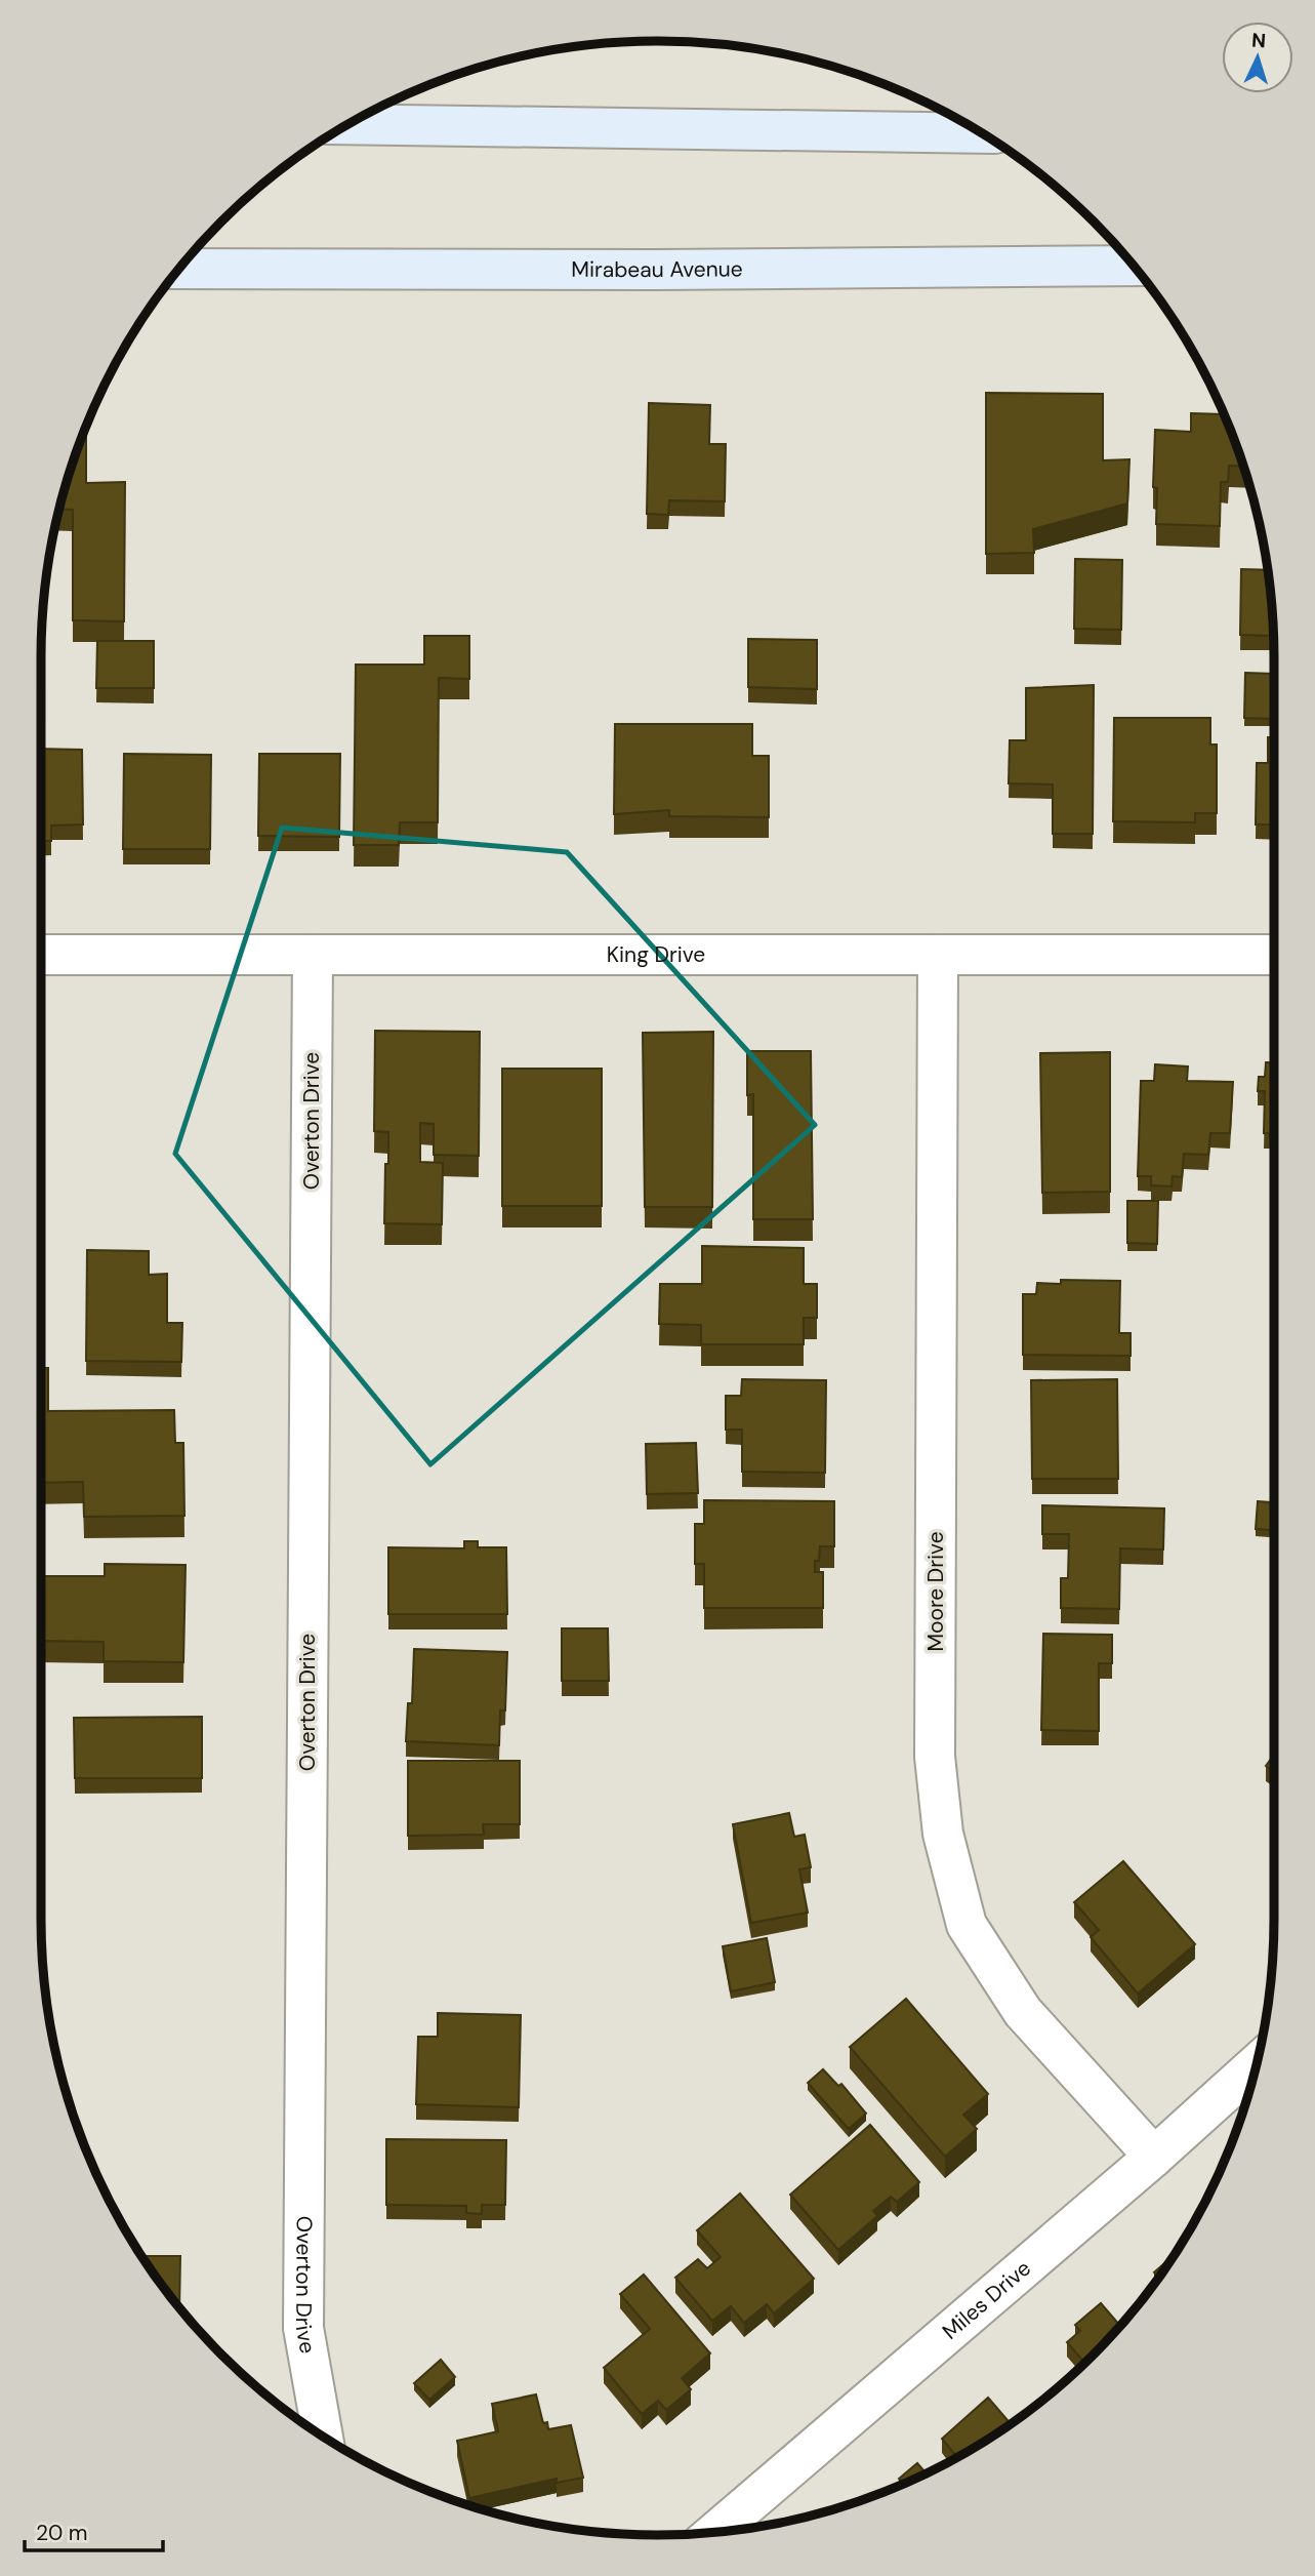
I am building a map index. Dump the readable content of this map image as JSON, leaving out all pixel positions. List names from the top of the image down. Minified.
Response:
{"streets":{"street":["Mirabeau Avenue","King Drive","Overton Drive","Moore Drive","Miles Drive"]},"crossings":[["King Drive","Overton Drive"],["King Drive","Moore Drive"],["Moore Drive","Miles Drive"]],"scale_bar":"20 m","north":"top"}
